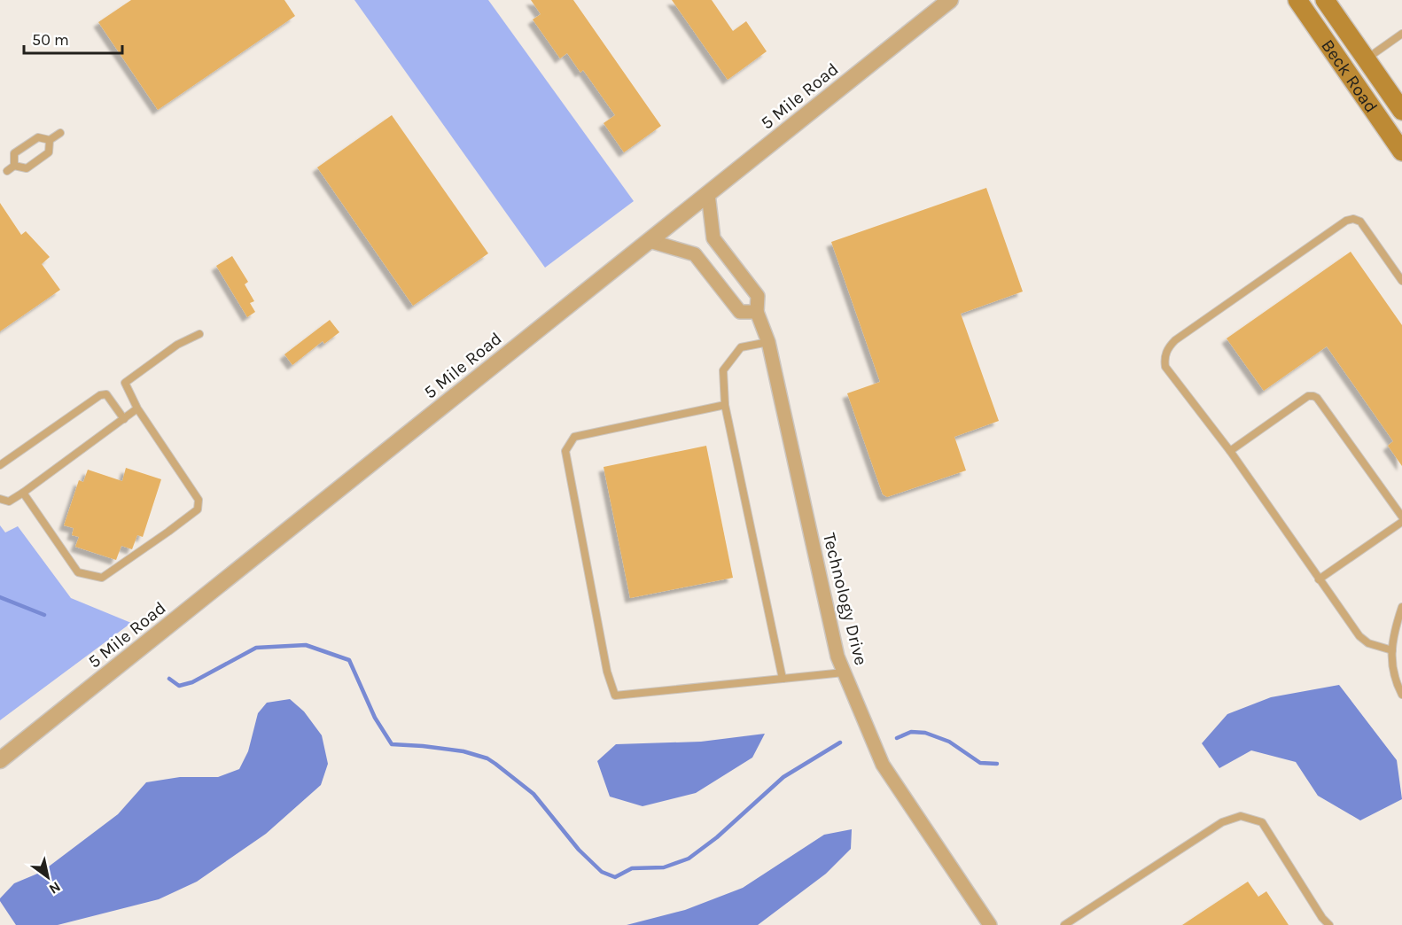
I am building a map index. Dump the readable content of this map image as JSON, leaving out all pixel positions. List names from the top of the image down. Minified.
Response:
{"streets":{"main road":["Beck Road"],"street":["5 Mile Road","Technology Drive"]},"crossings":[["5 Mile Road","Technology Drive"]],"scale_bar":"50 m","north":"bottom right"}
